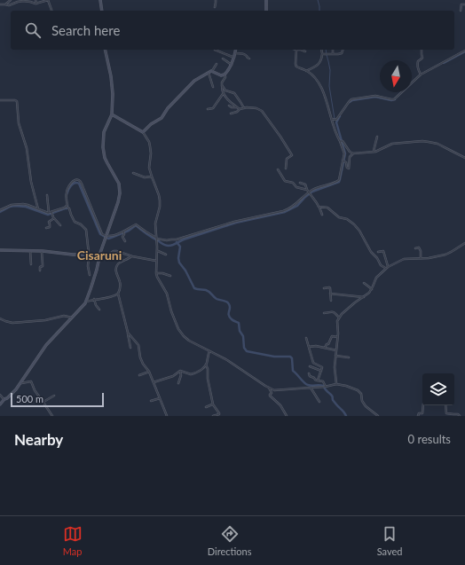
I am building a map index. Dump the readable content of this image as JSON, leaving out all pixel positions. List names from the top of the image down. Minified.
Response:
{"districts":["Cisaruni"],"scale_bar":"500 m","north":"bottom","page":{"search":"Search here","scale":"500 m","heading":["Nearby","0 results"],"nav":["Map","Directions","Saved"]}}
